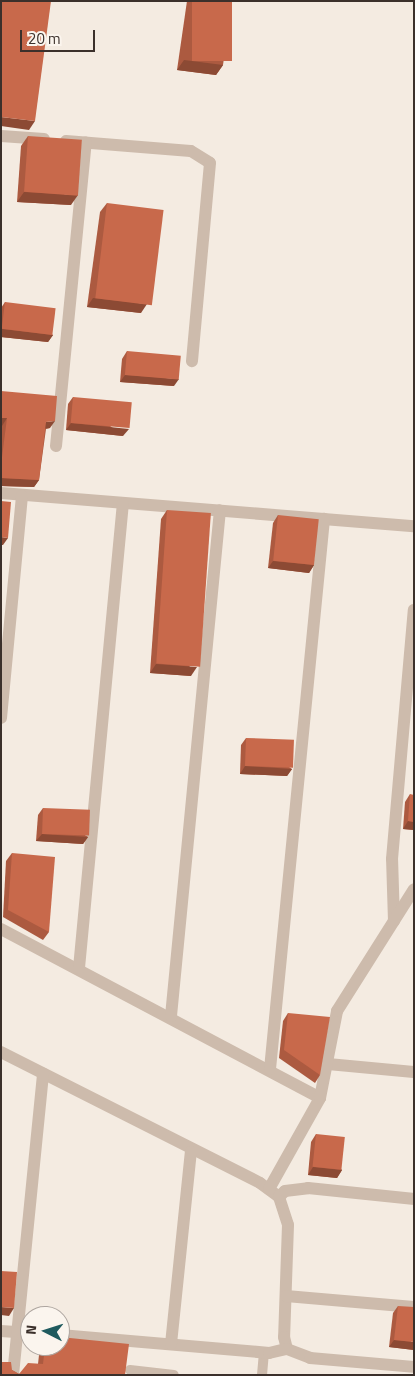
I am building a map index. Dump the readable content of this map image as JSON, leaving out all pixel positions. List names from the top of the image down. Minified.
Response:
{"scale_bar":"20 m","north":"left"}
